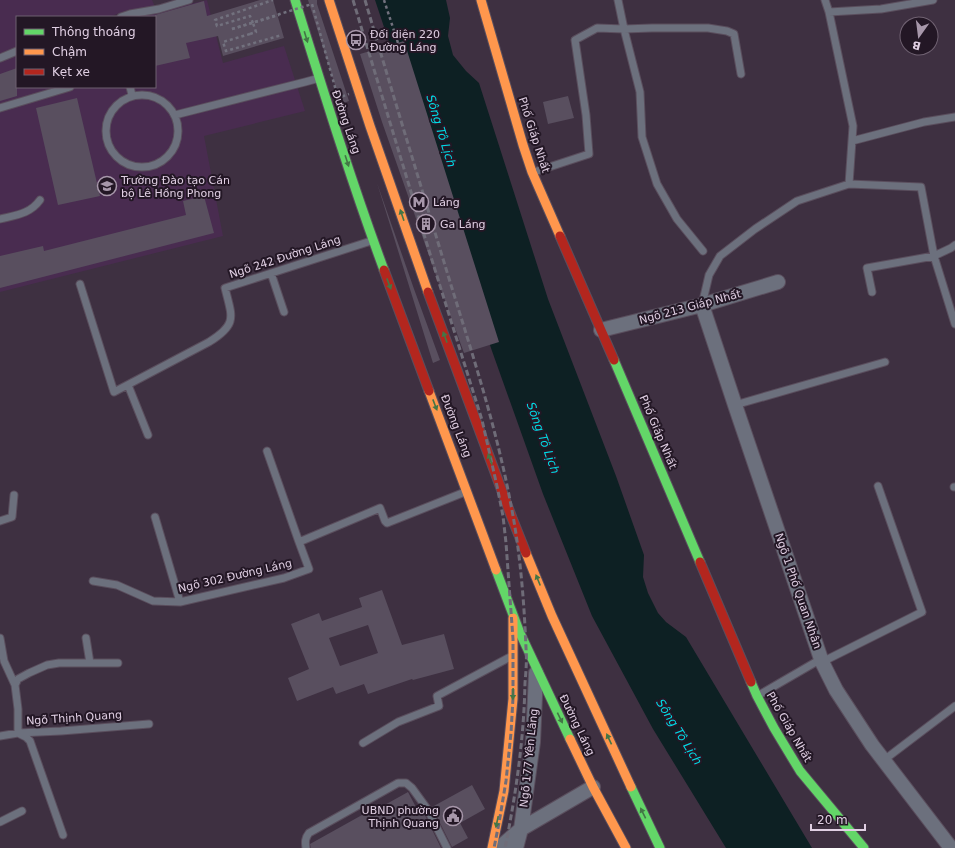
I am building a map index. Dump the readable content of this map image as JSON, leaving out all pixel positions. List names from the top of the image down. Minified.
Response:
{"streets":{"main road":["Đường Láng","Phố Giáp Nhất"],"street":["Ngõ 213 Giáp Nhất","Ngõ 1 Phố Quan Nhân","Ngõ 177 Yên Lãng"],"lane":["Ngõ 242 Đường Láng","Ngõ 302 Đường Láng","Ngõ Thịnh Quang"]},"crossings":[["Đường Láng","Ngõ 242 Đường Láng"],["Đường Láng","Ngõ 177 Yên Lãng"],["Phố Giáp Nhất","Ngõ 213 Giáp Nhất"],["Ngõ 213 Giáp Nhất","Ngõ 1 Phố Quan Nhân"]],"water":["Sông Tô Lịch"],"places":{"bus stop":["Đối diện 220 Đường Láng"],"school or university":["Trường Đào tạo Cán bộ Lê Hồng Phong"],"metro station":["Láng"],"building":["Ga Láng"],"public building":["UBND phường Thịnh Quang"]},"legend":["Thông thoáng","Chậm","Kẹt xe"],"scale_bar":"20 m","north":"bottom"}
